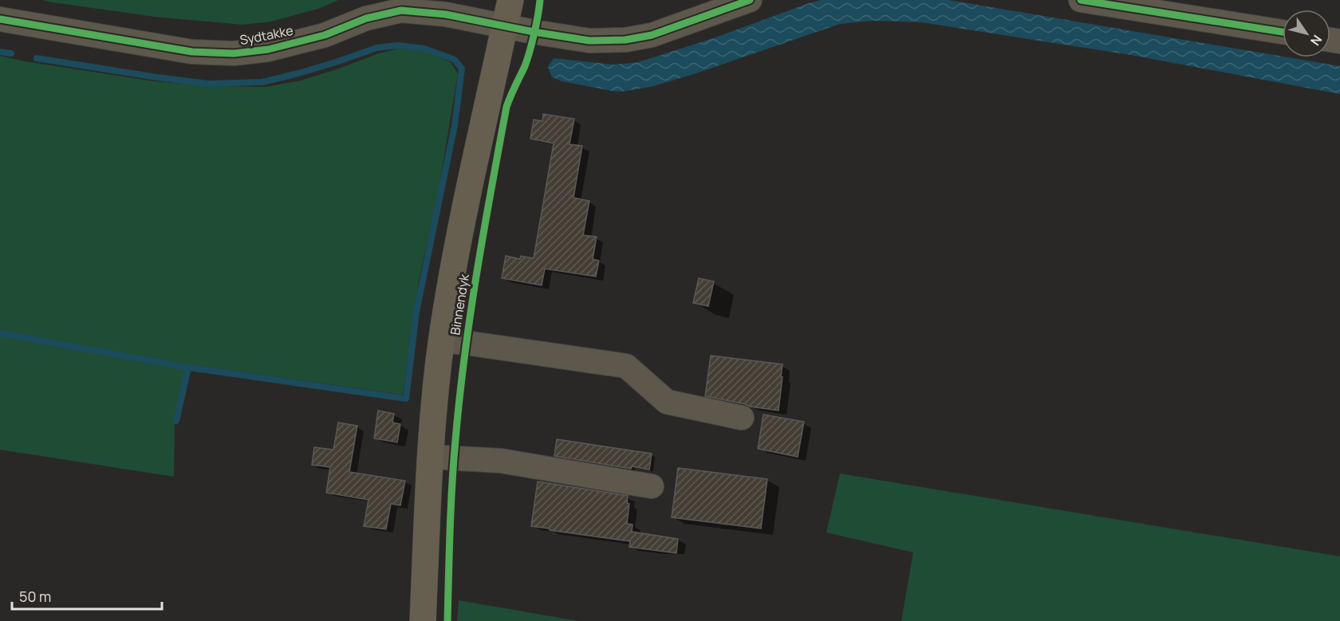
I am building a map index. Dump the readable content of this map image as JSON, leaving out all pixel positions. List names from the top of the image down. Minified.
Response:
{"streets":{"main road":["Binnendyk"],"street":["Sydtakke"]},"crossings":[["Sydtakke","Binnendyk"]],"scale_bar":"50 m","north":"bottom right"}
